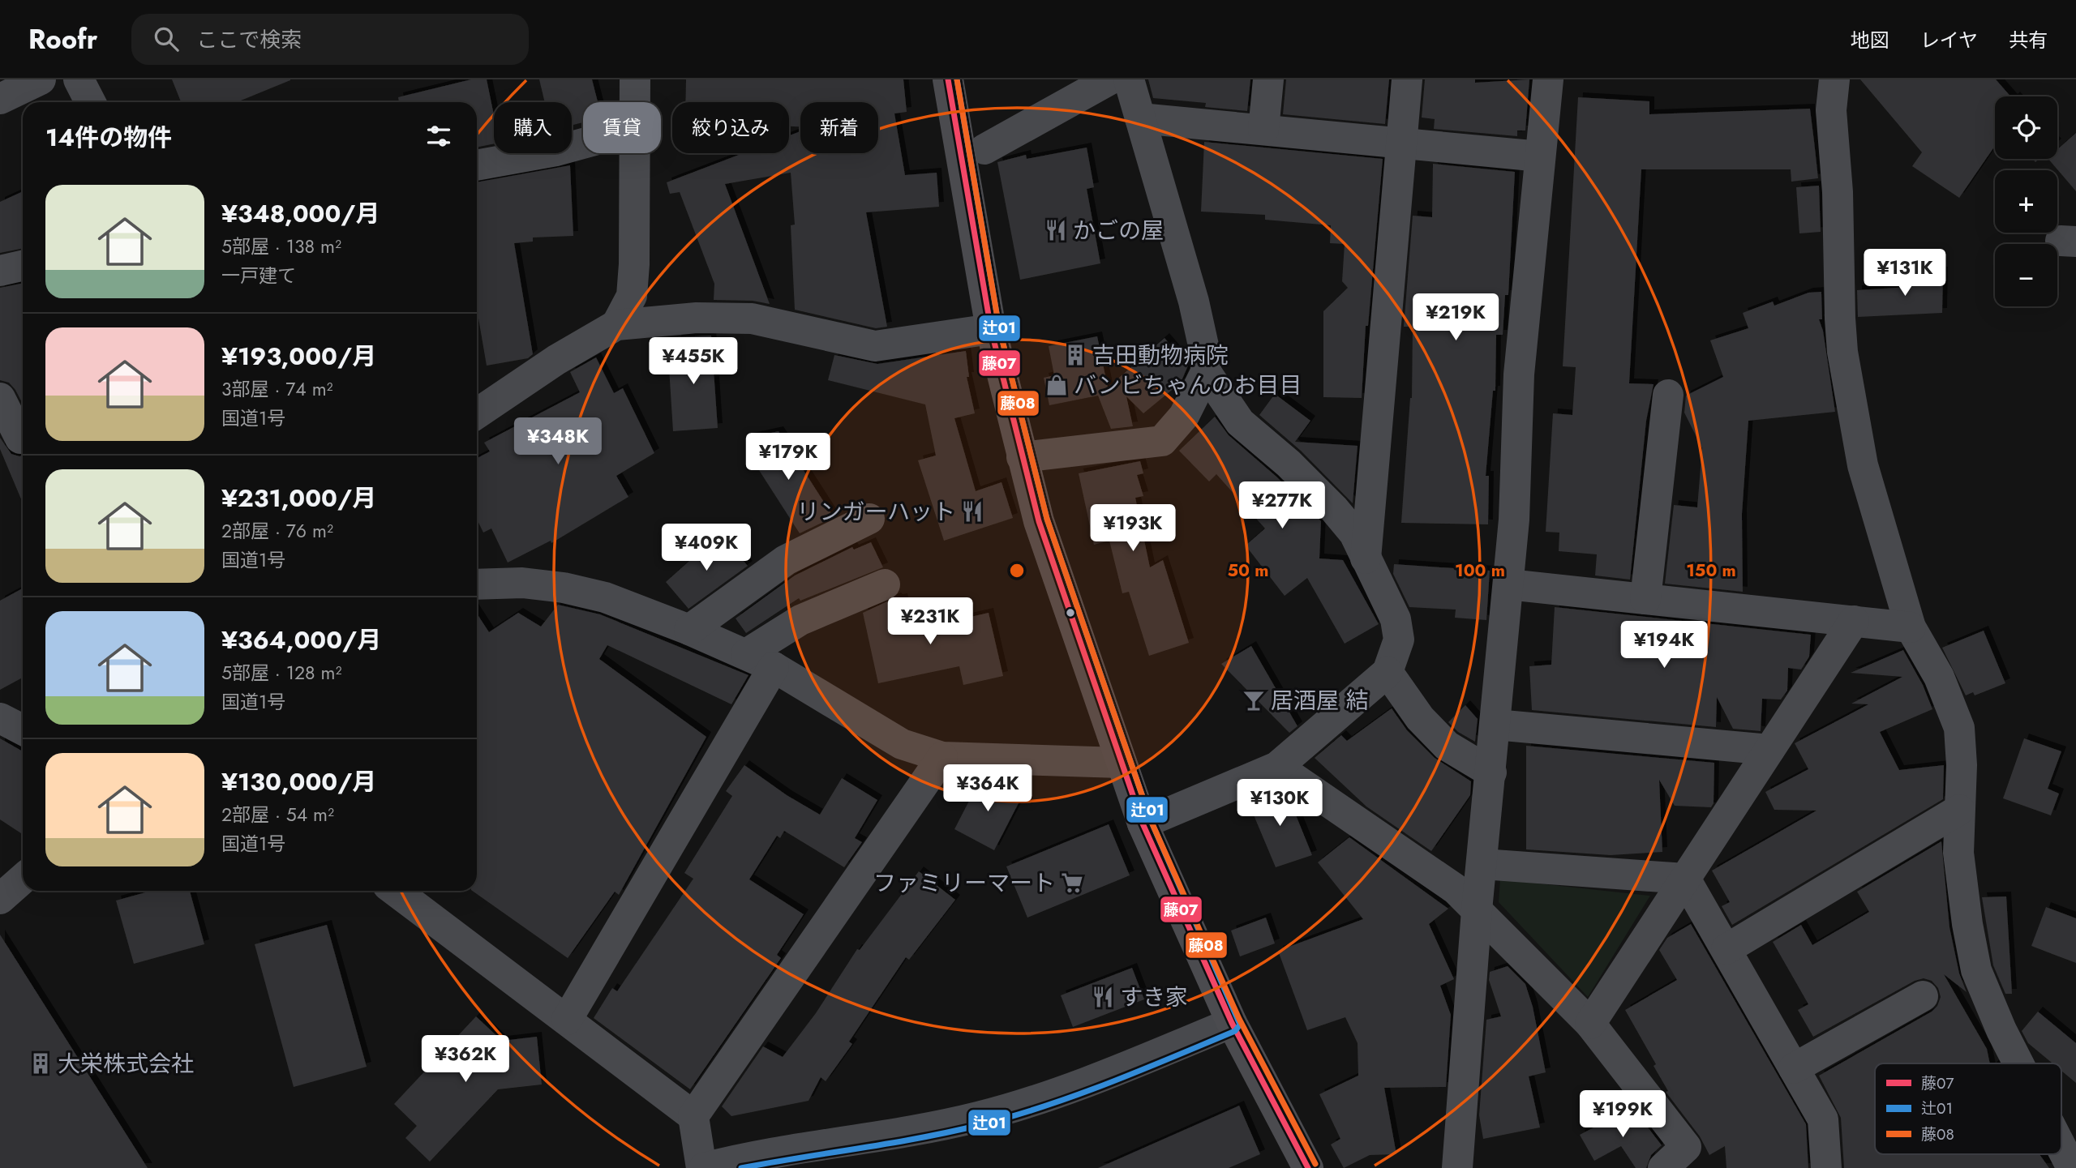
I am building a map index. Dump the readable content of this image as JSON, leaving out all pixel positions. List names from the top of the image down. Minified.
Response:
{"places":{"restaurant":["かごの屋","リンガーハット","すき家"],"building":["吉田動物病院","大栄株式会社"],"shop":["バンビちゃんのお目目"],"bar":["居酒屋 結"],"supermarket":["ファミリーマート"]},"lines":["transit line 藤07","transit line 辻01","transit line 藤08"],"legend":["藤07","辻01","藤08"],"page":{"header":"Roofr","search":"ここで検索","nav":["地図","レイヤ","共有"],"map_buttons":["+","−"],"chip":["購入","賃貸","絞り込み","新着"],"heading":"14件の物件","list":[{"name":"¥348,000/月","note":"5部屋 · 138 m² · 一戸建て"},{"name":"¥193,000/月","note":"3部屋 · 74 m² · 国道1号"},{"name":"¥231,000/月","note":"2部屋 · 76 m² · 国道1号"},{"name":"¥364,000/月","note":"5部屋 · 128 m² · 国道1号"},{"name":"¥130,000/月","note":"2部屋 · 54 m² · 国道1号"}],"price":["¥131K","¥219K","¥455K","¥348K","¥179K","¥277K","¥193K","¥409K","¥231K","¥194K","¥364K","¥130K","¥362K","¥199K"]},"rings":["50 m","100 m","150 m"]}
